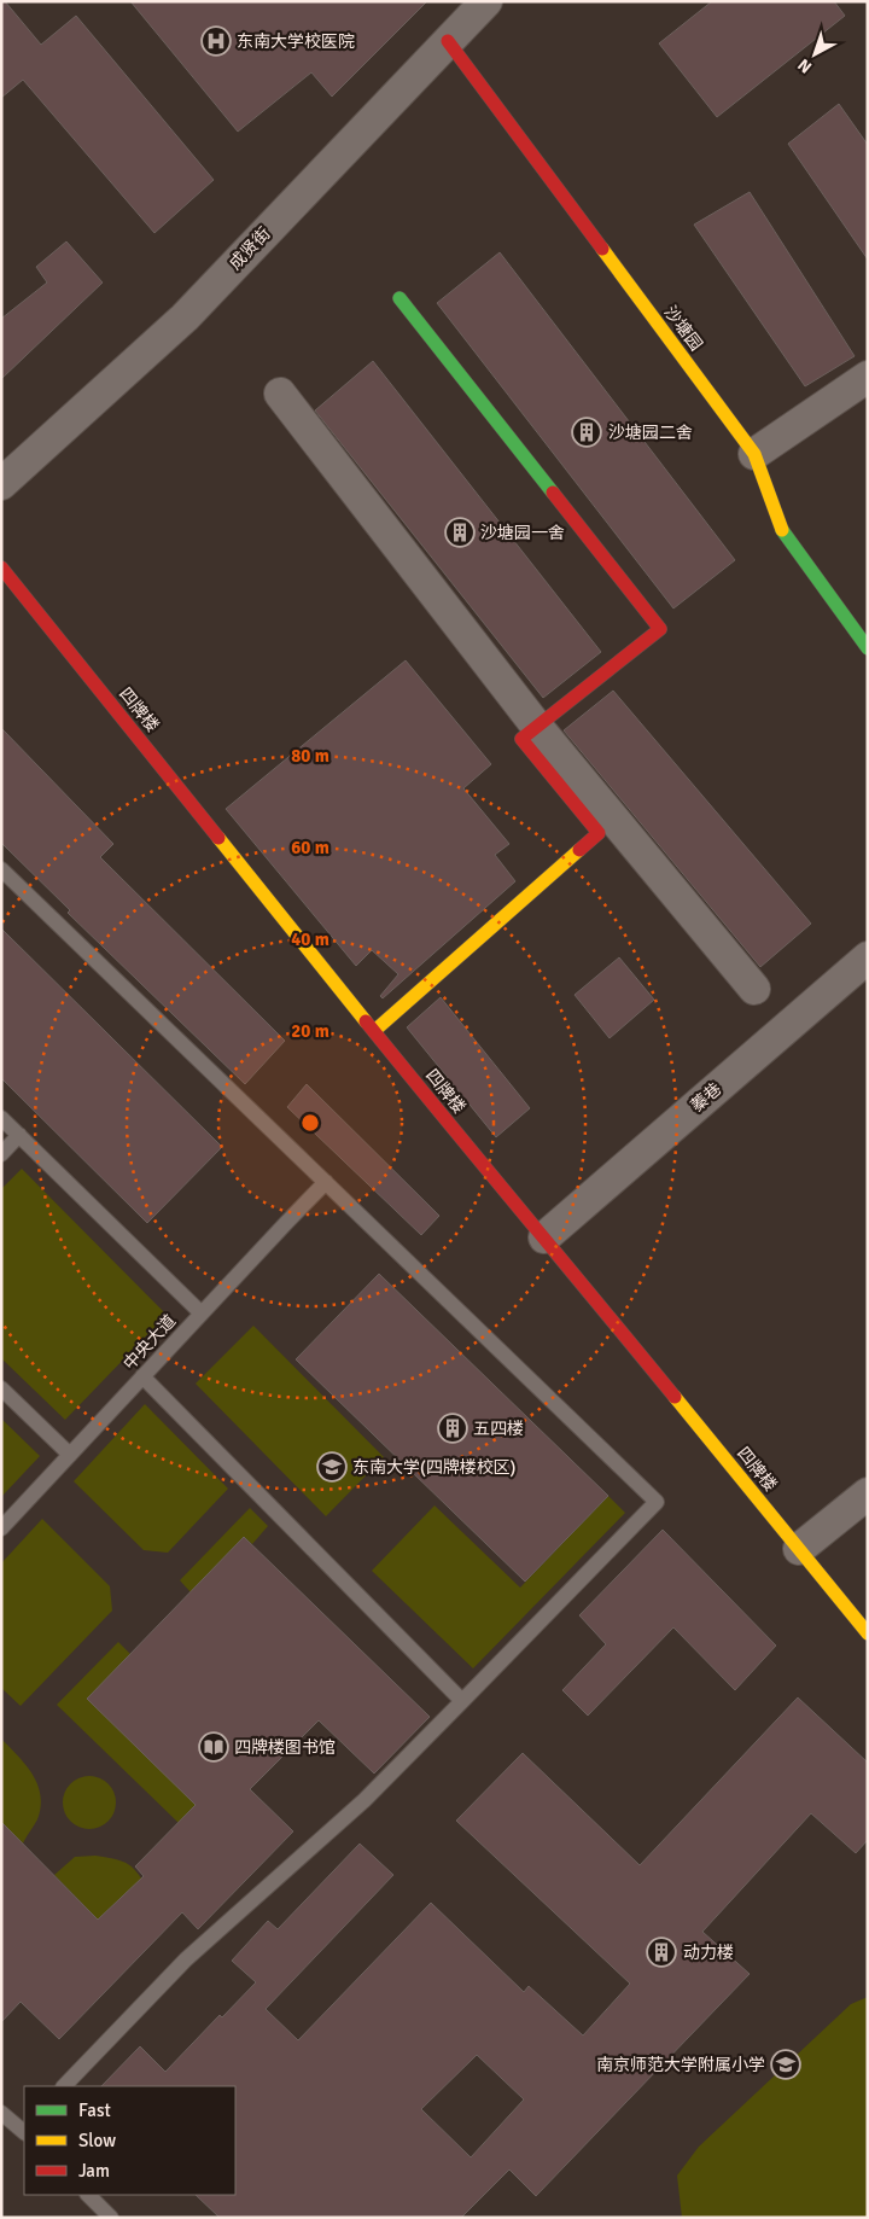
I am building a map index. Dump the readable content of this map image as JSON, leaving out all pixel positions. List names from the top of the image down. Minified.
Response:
{"streets":{"street":["成贤街","沙塘园","四牌楼","蓁巷"],"lane":["中央大道"]},"crossings":[["成贤街","沙塘园"],["四牌楼","蓁巷"]],"places":{"hospital":["东南大学校医院"],"building":["沙塘园二舍","沙塘园一舍","五四楼","动力楼"],"school or university":["东南大学(四牌楼校区)","南京师范大学附属小学"],"library":["四牌楼图书馆"]},"legend":["Fast","Slow","Jam"],"north":"bottom left","rings":["80 m","60 m","40 m","20 m"]}
